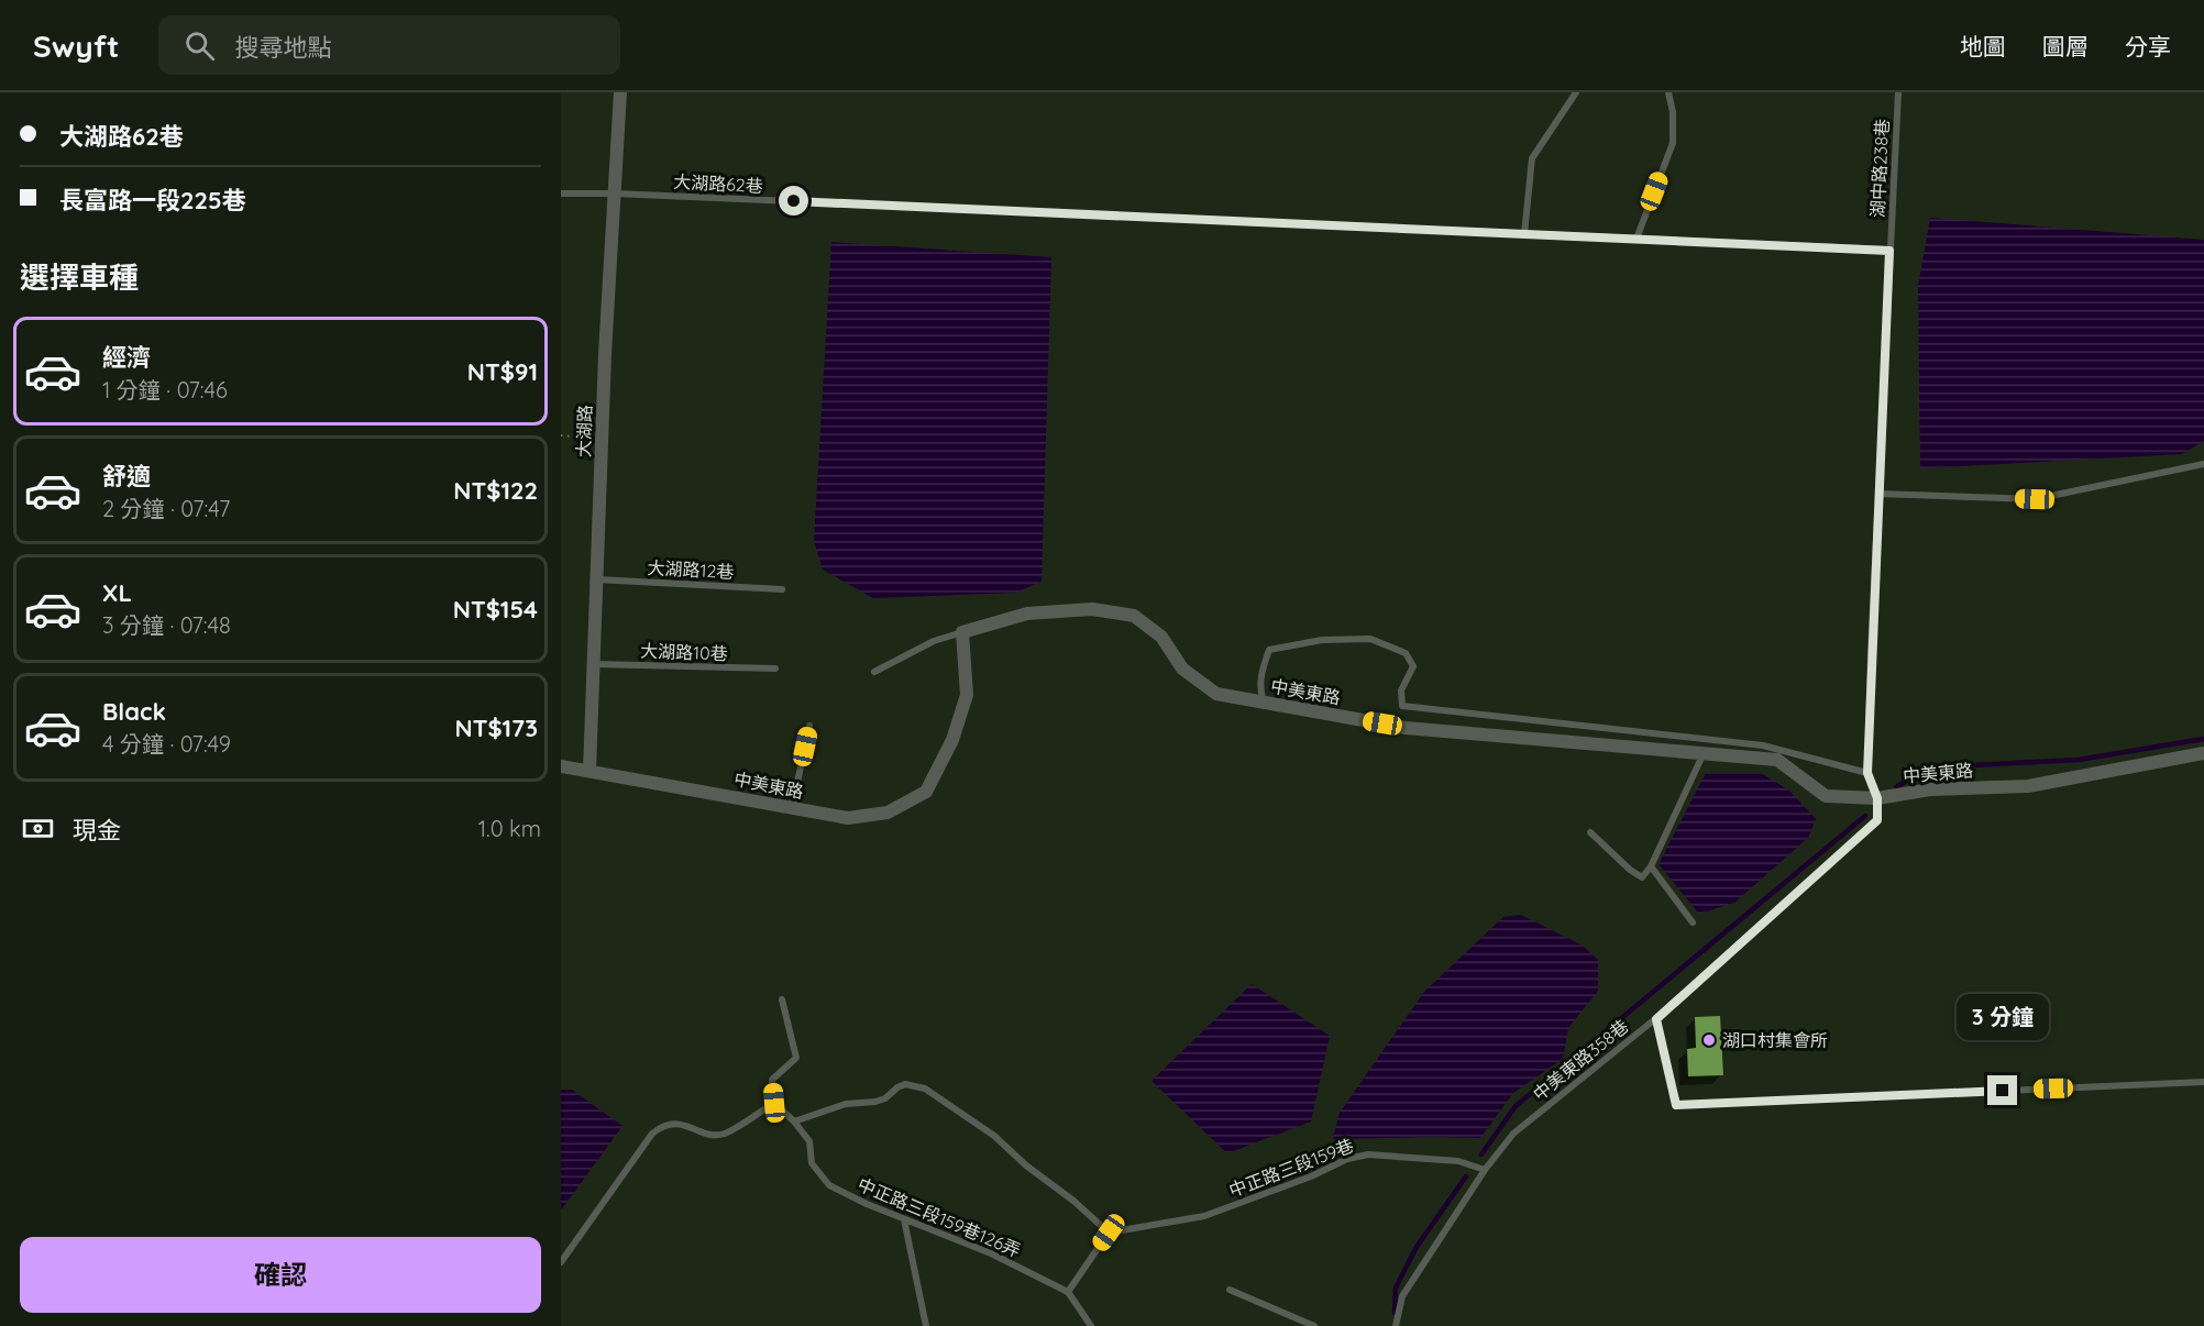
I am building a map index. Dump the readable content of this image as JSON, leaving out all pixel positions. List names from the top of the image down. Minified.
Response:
{"streets":{"street":["大湖路","中美東路"],"lane":["湖中路238巷","大湖路62巷","大湖路12巷","大湖路10巷","中美東路358巷","中正路三段159巷","中正路三段159巷126弄"]},"crossings":[["湖中路238巷","大湖路62巷"],["湖中路238巷","中美東路"],["湖中路238巷","中美東路358巷"],["大湖路62巷","大湖路"],["大湖路","大湖路12巷"],["大湖路","大湖路10巷"],["大湖路","中美東路"],["中美東路","中美東路358巷"],["中美東路358巷","中正路三段159巷"]],"places":["湖口村集會所"],"page":{"header":"Swyft","search":"搜尋地點","nav":["地圖","圖層","分享"],"banner":["大湖路62巷","長富路一段225巷"],"heading":"選擇車種","list":[{"name":"經濟","note":"1 分鐘 · 07:46","value":"NT$91"},{"name":"舒適","note":"2 分鐘 · 07:47","value":"NT$122"},{"name":"XL","note":"3 分鐘 · 07:48","value":"NT$154"},{"name":"Black","note":"4 分鐘 · 07:49","value":"NT$173"}],"pay":["現金","1.0 km"],"bubble":"3 分鐘","buttons":"確認"}}
